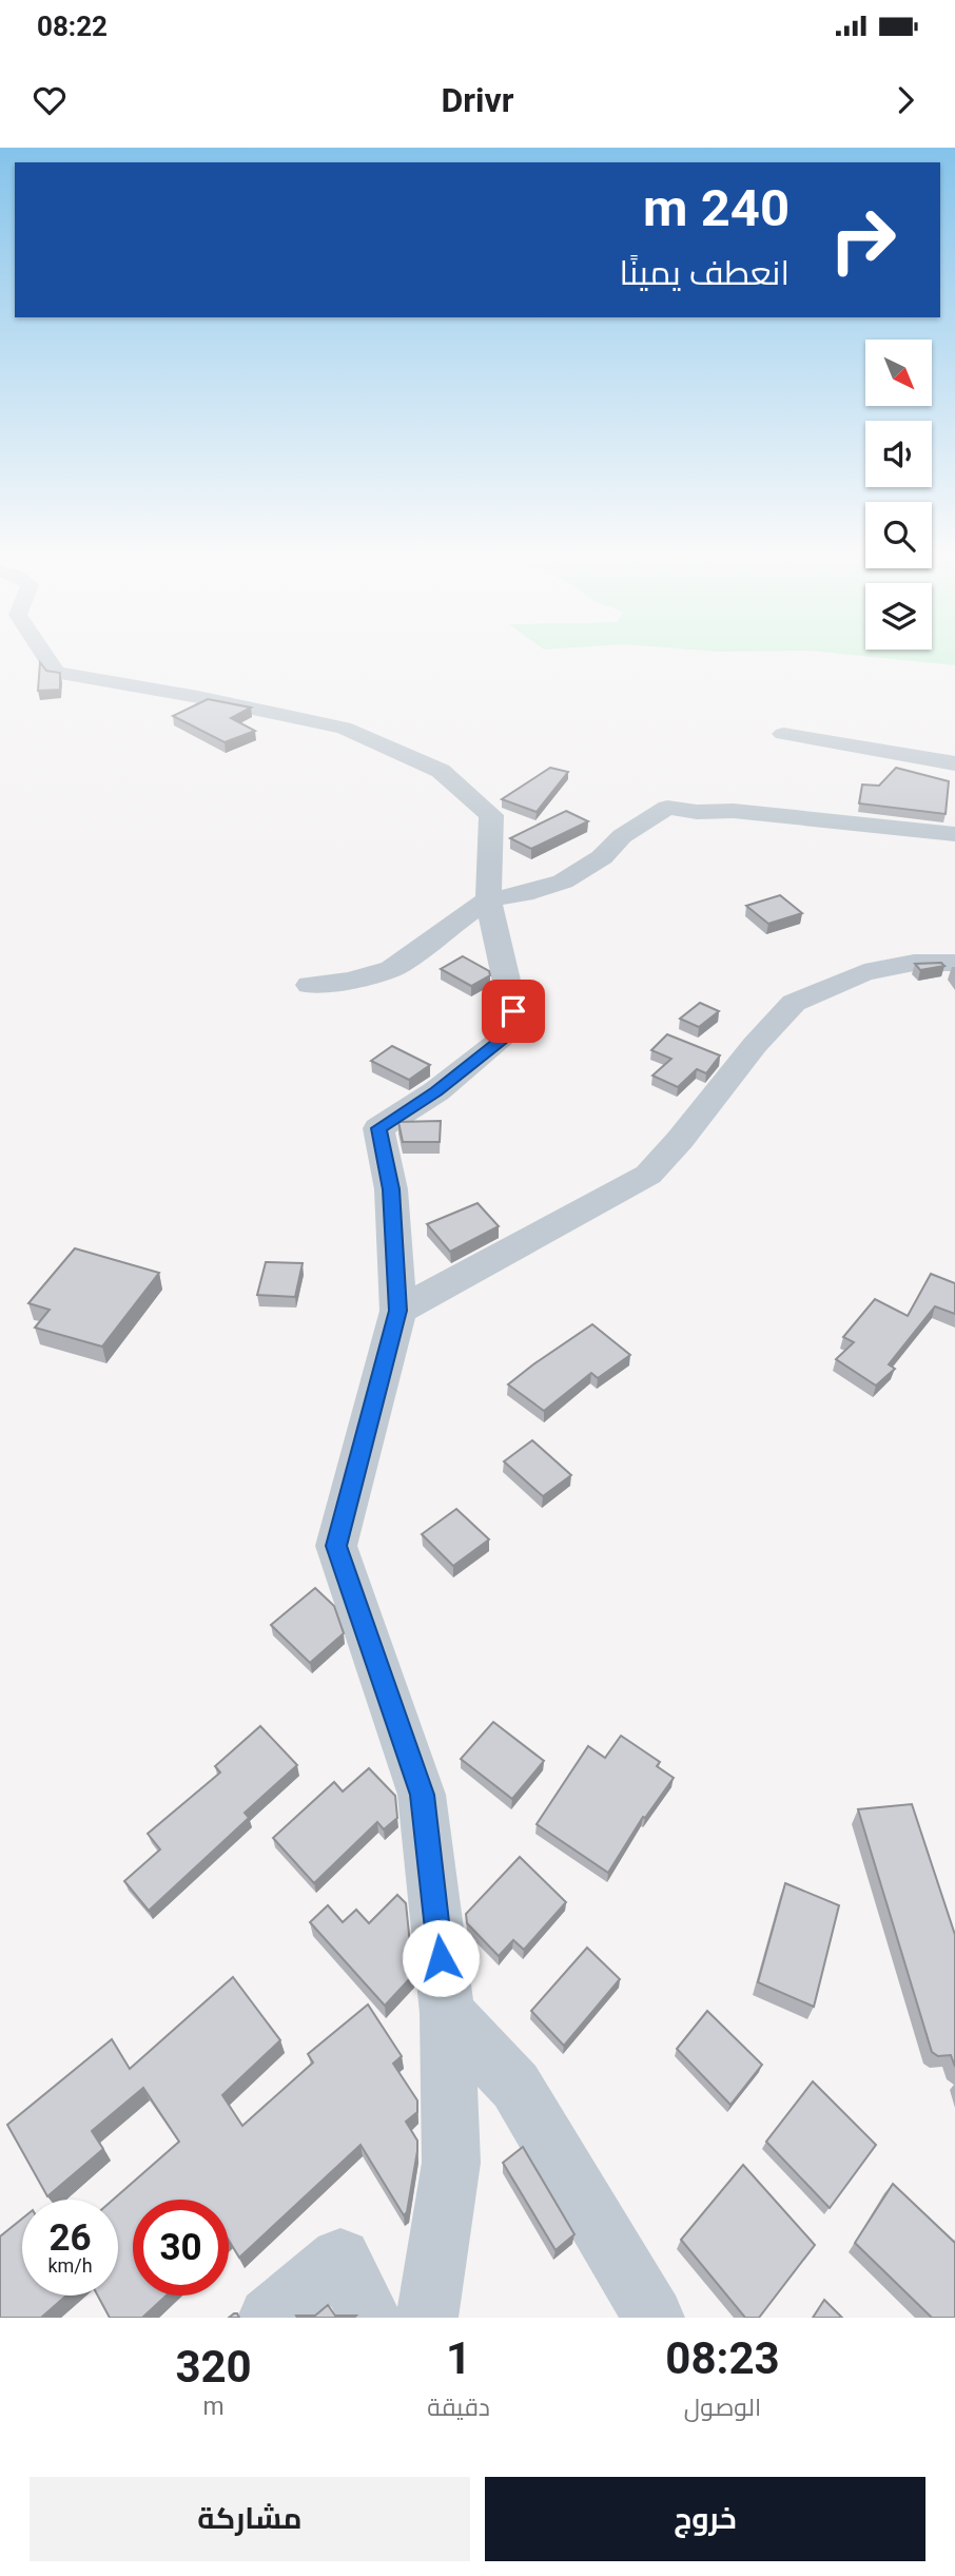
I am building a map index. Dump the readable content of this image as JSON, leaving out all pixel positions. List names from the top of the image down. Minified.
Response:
{"north":"bottom right","page":{"status":"08:22","header":"Drivr","turn":["240 m","انعطف يمينًا"],"speed":"26 km/h","limit":"30","eta":["08:23","الوصول","1","دقيقة","320","m"],"buttons":["خروج","مشاركة"]}}
